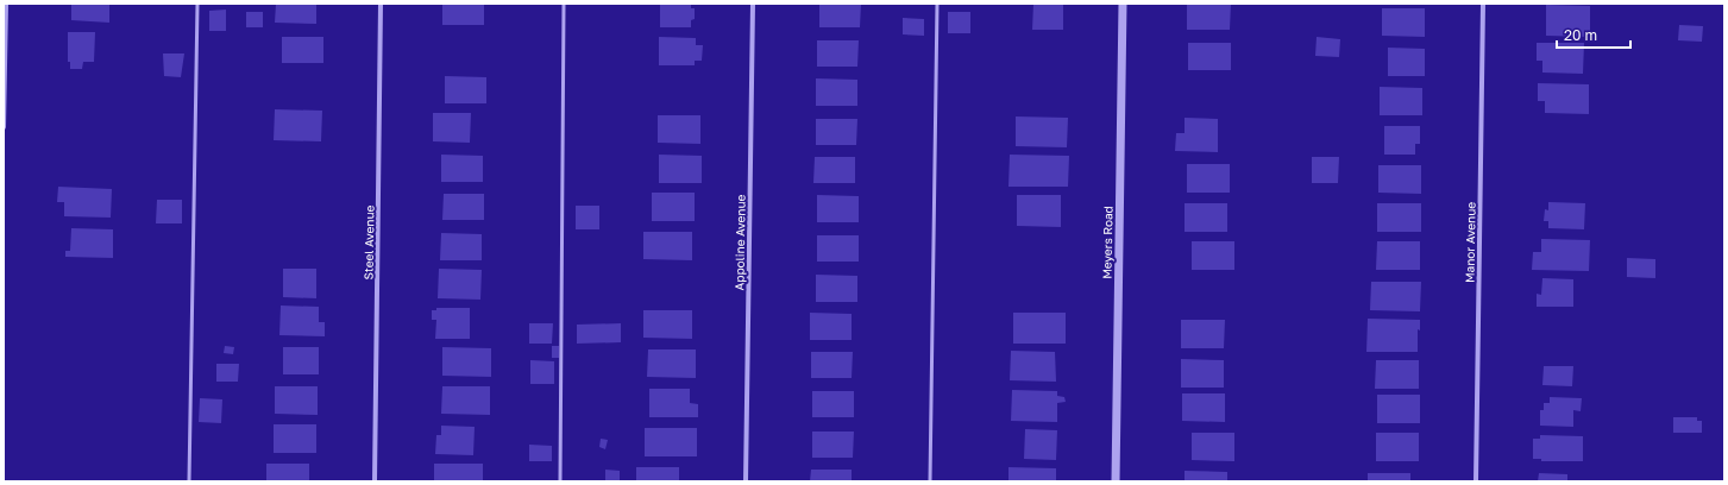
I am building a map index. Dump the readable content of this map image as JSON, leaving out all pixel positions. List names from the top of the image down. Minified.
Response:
{"streets":{"street":["Steel Avenue","Appoline Avenue","Meyers Road","Manor Avenue"]},"scale_bar":"20 m"}
